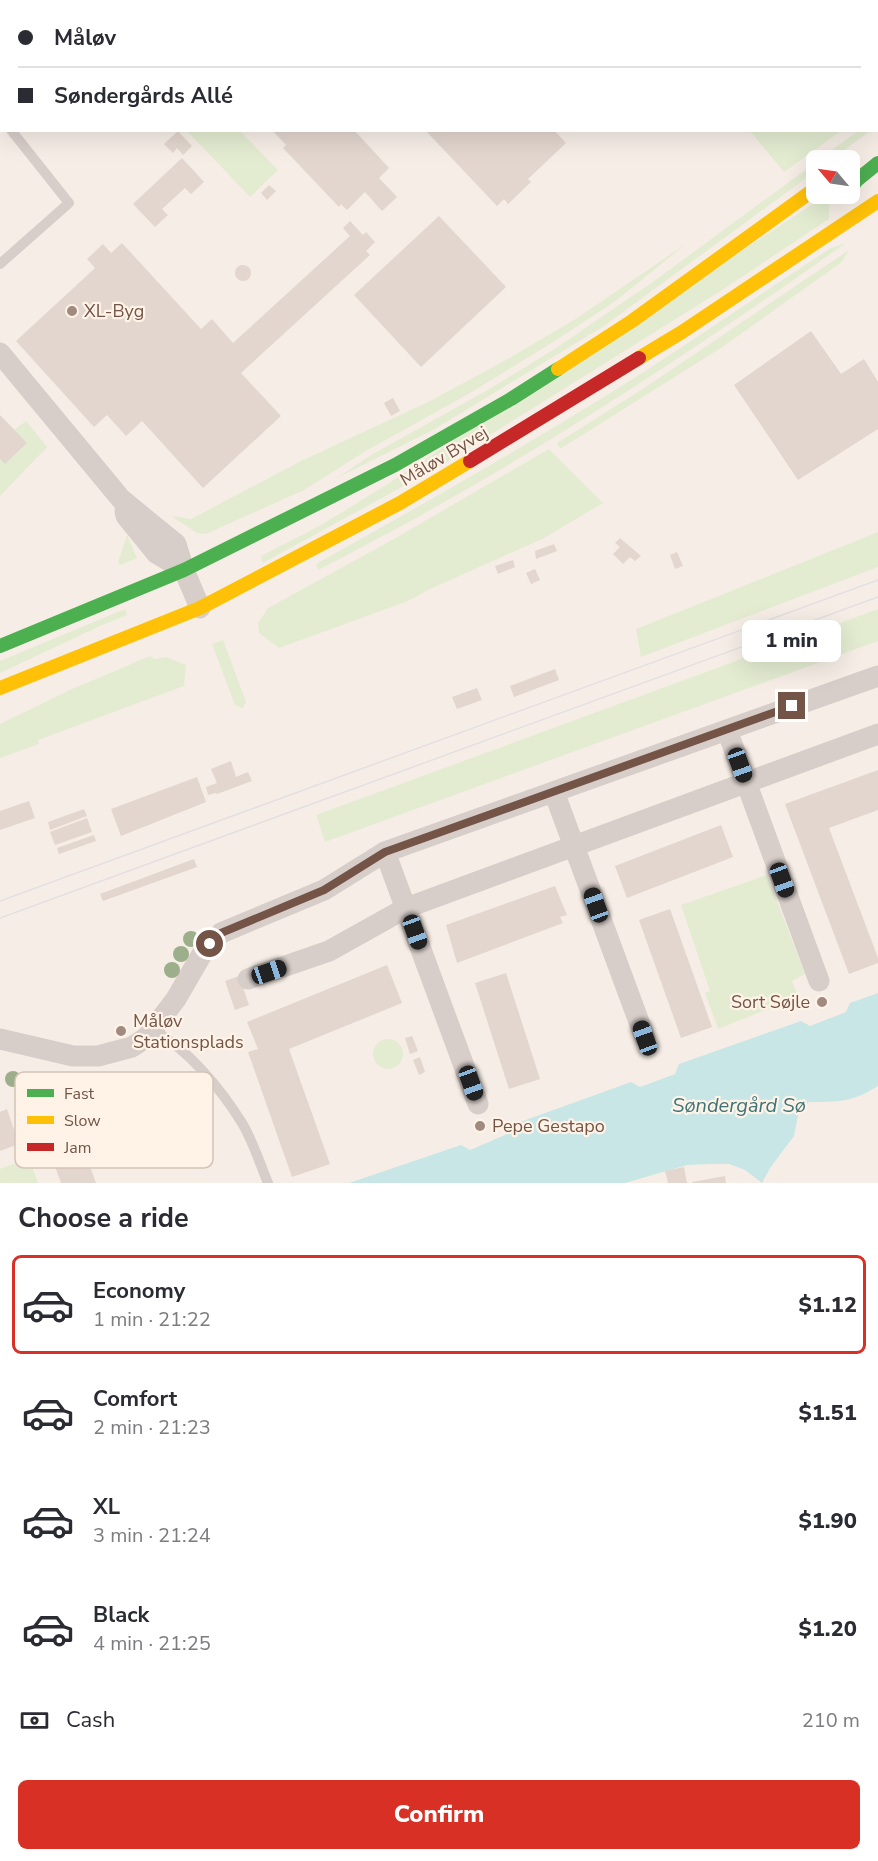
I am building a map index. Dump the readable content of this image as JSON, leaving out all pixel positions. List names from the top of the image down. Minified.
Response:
{"streets":{"main road":["Måløv Byvej"]},"water":["Søndergård Sø"],"places":["XL-Byg","Sort Søjle","Måløv Stationsplads","Pepe Gestapo"],"legend":["Fast","Slow","Jam"],"north":"top left","page":{"banner":["Måløv","Søndergårds Allé"],"bubble":"1 min","heading":"Choose a ride","list":[{"name":"Economy","note":"1 min · 21:22","value":"$1.12"},{"name":"Comfort","note":"2 min · 21:23","value":"$1.51"},{"name":"XL","note":"3 min · 21:24","value":"$1.90"},{"name":"Black","note":"4 min · 21:25","value":"$1.20"}],"pay":["Cash","210 m"],"buttons":"Confirm"}}
